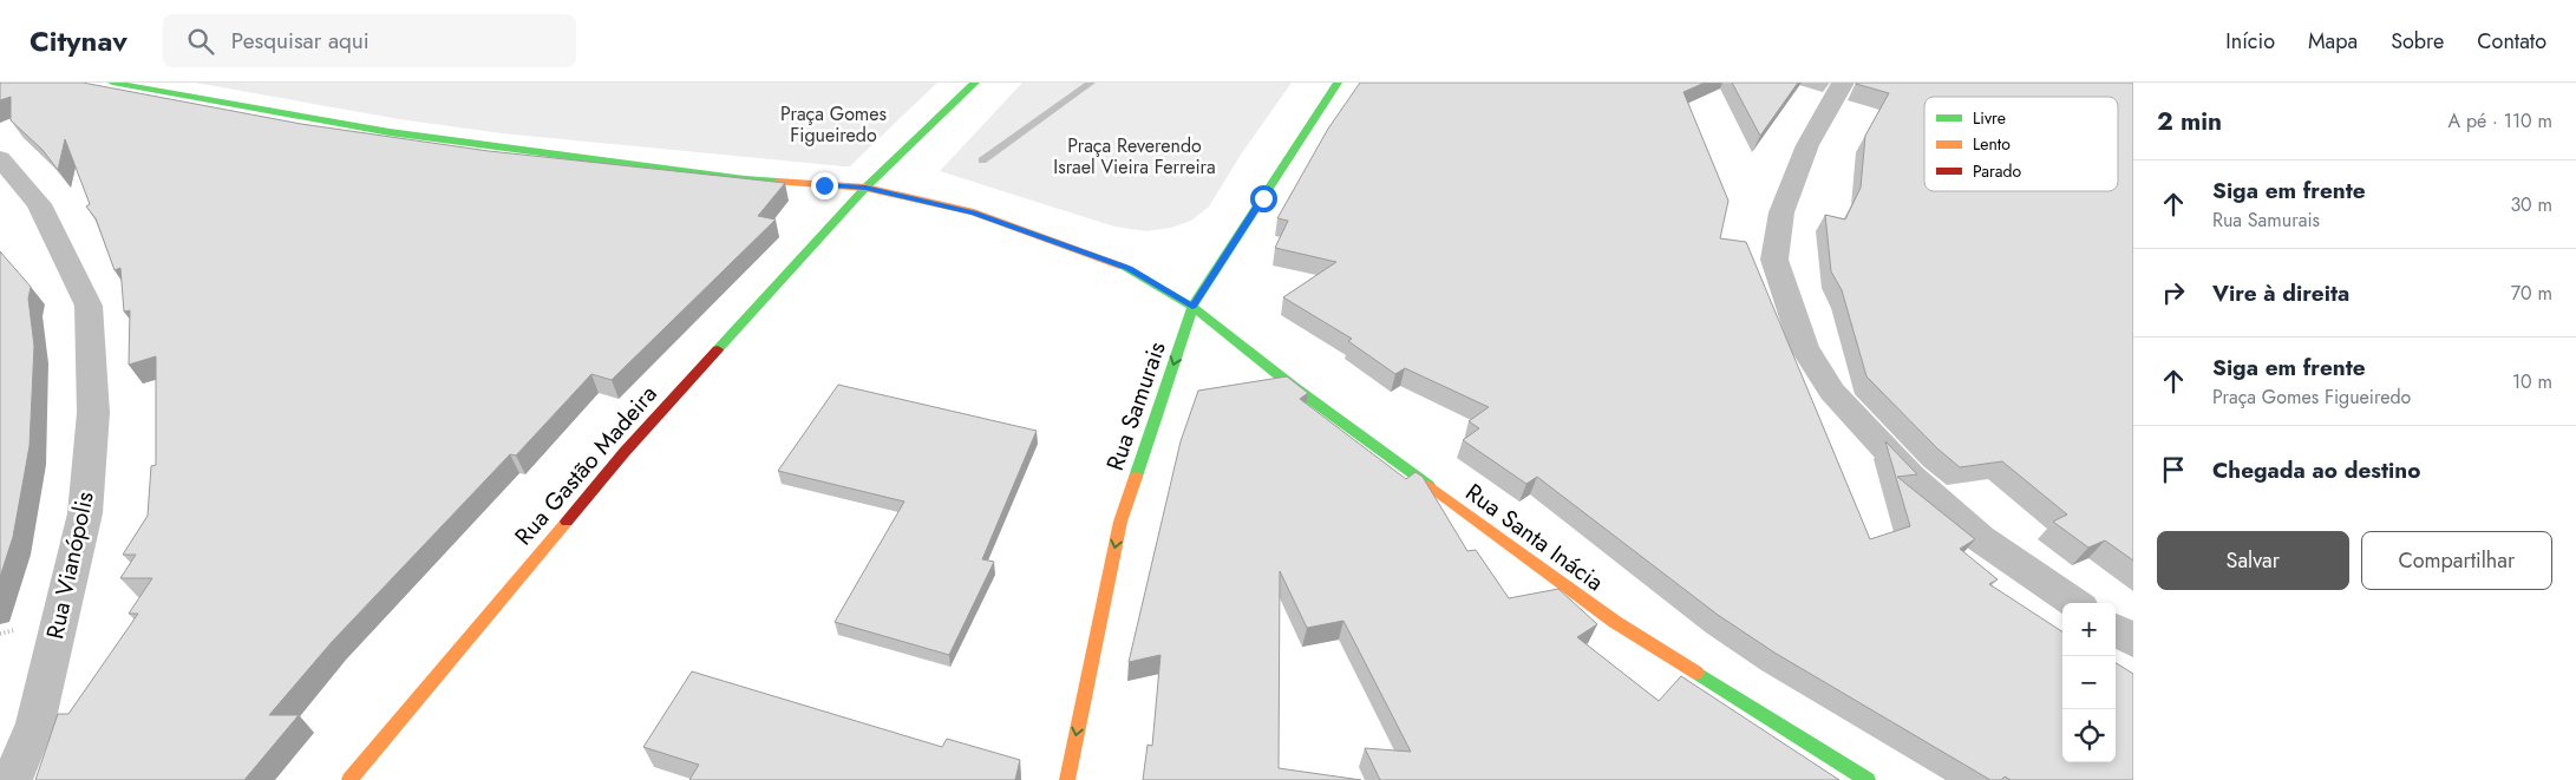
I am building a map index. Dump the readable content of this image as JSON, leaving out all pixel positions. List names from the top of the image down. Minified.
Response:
{"streets":{"street":["Rua Samurais","Rua Gastão Madeira","Rua Santa Inácia","Rua Vianópolis"]},"crossings":[["Rua Samurais","Rua Santa Inácia"],["Rua Gastão Madeira","Rua Santa Inácia"]],"one_way":["Rua Samurais"],"parks":["Praça Gomes Figueiredo","Praça Reverendo Israel Vieira Ferreira"],"legend":["Livre","Lento","Parado"],"page":{"header":"Citynav","search":"Pesquisar aqui","nav":["Início","Mapa","Sobre","Contato"],"heading":["2 min","A pé · 110 m"],"list":[["Siga em frente","Rua Samurais","30 m"],["Vire à direita","70 m"],["Siga em frente","Praça Gomes Figueiredo","10 m"],"Chegada ao destino"],"buttons":["Salvar","Compartilhar"],"map_buttons":["+","−"]}}
